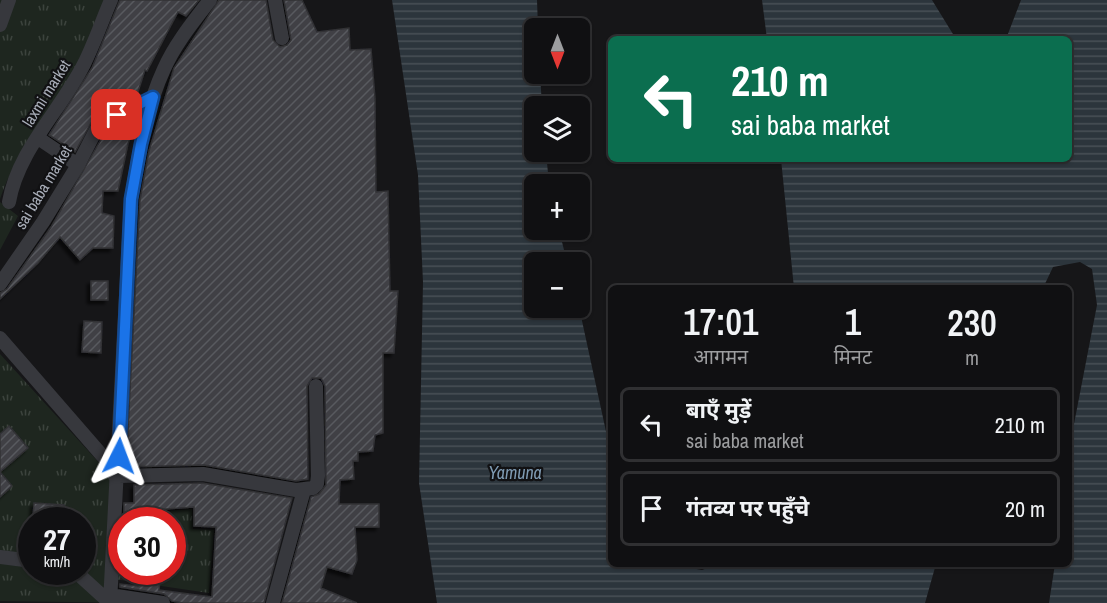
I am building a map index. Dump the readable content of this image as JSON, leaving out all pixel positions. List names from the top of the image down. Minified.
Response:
{"streets":{"street":["laxmi market","sai baba market"]},"water":["Yamuna"],"north":"bottom","page":{"map_buttons":["+","−"],"turn":["210 m","sai baba market"],"eta":["17:01","आगमन","1","मिनट","230","m"],"list":[{"name":"बाएँ मुड़ें","note":"sai baba market","value":"210 m"},{"name":"गंतव्य पर पहुँचे","value":"20 m"}],"speed":"27 km/h","limit":"30"}}
